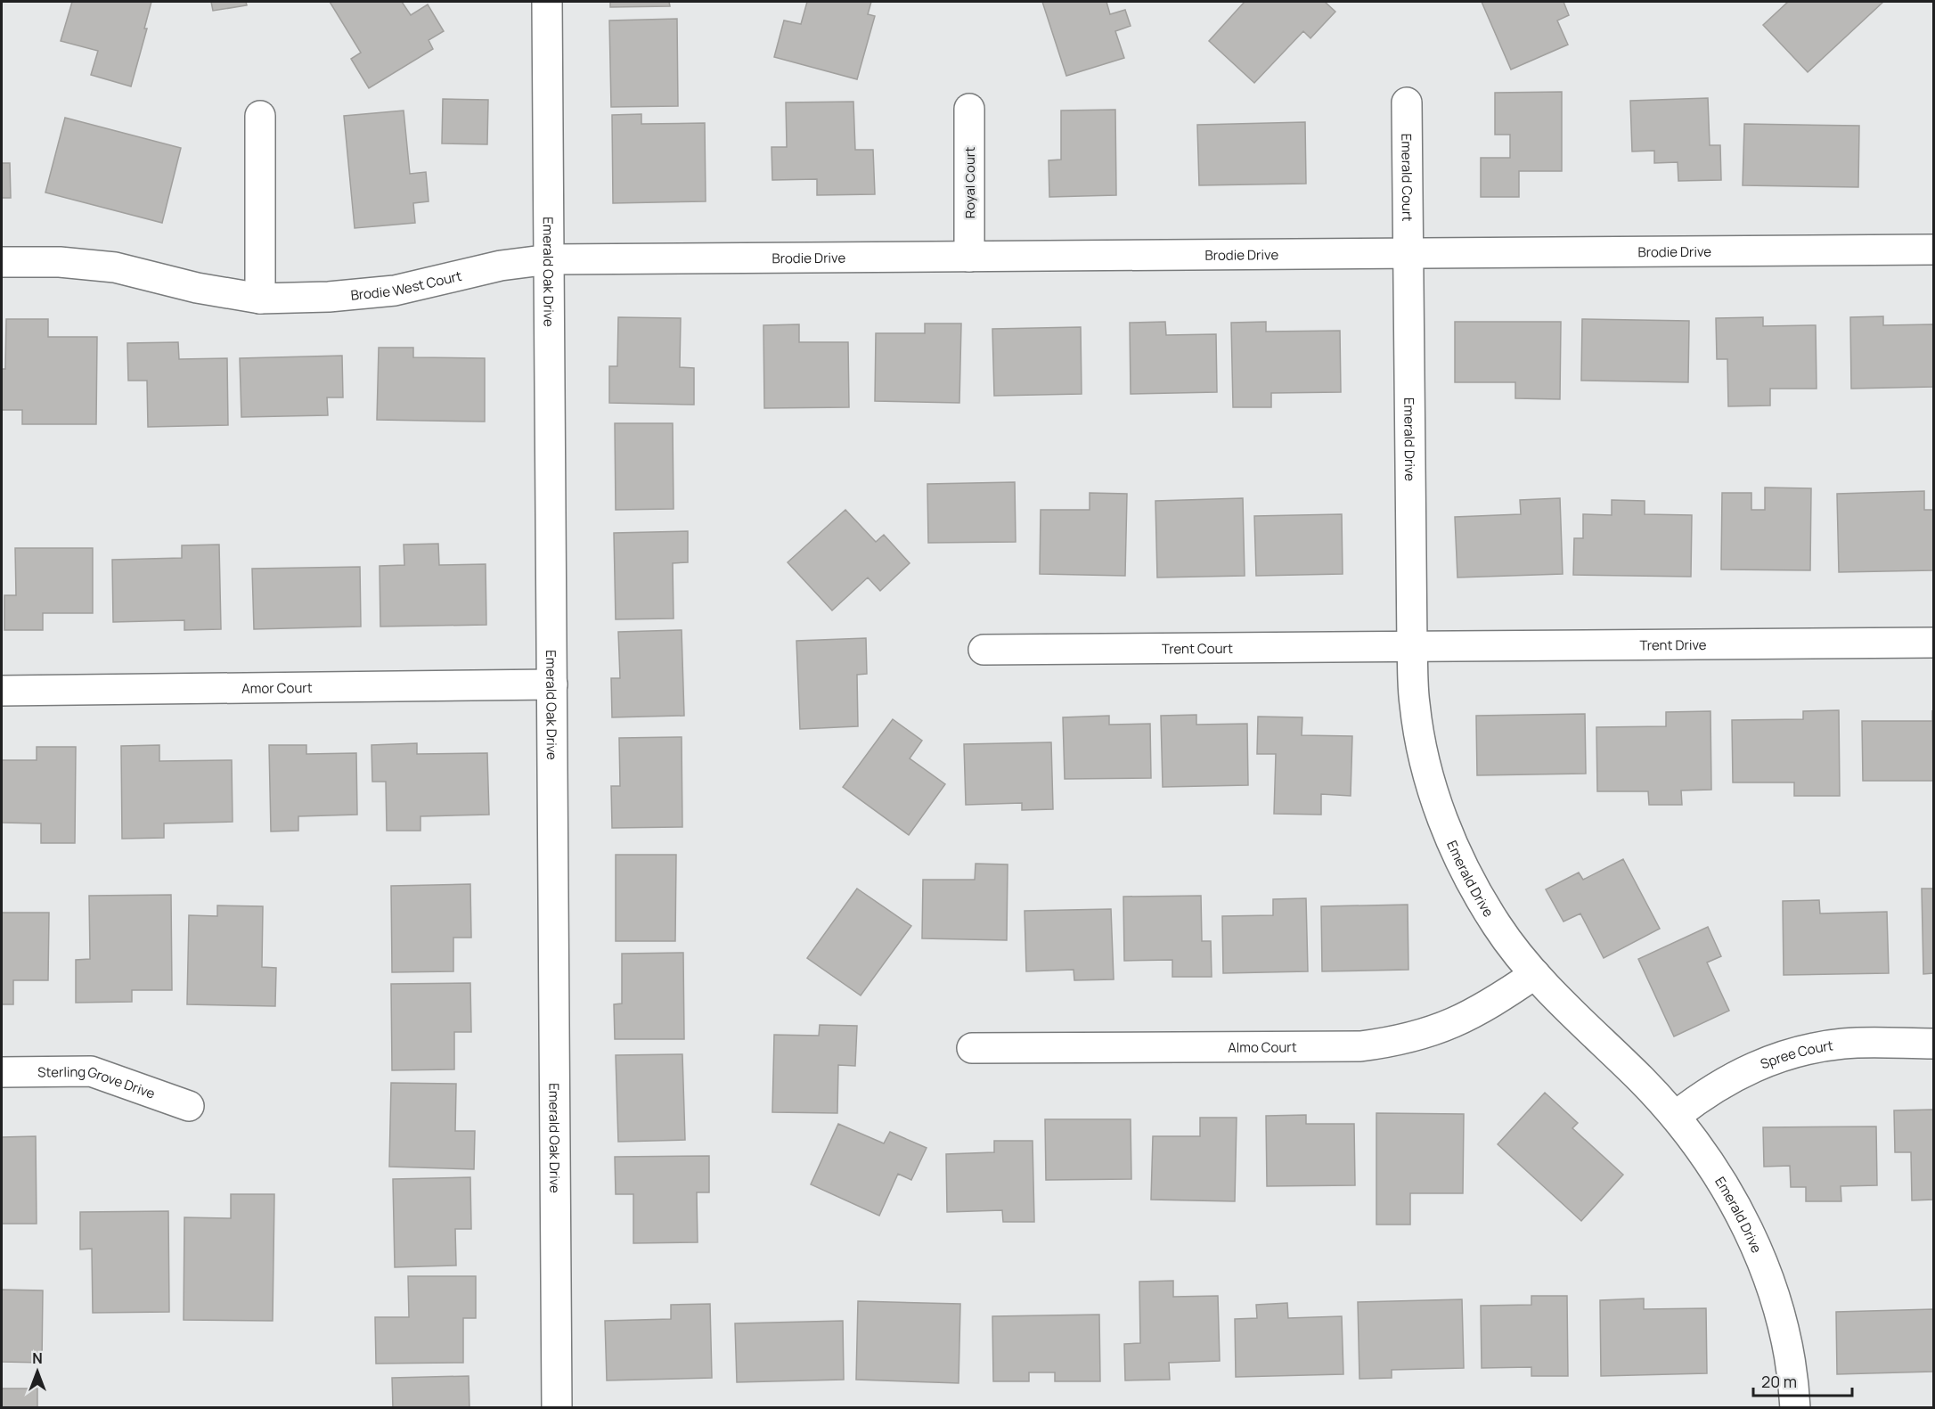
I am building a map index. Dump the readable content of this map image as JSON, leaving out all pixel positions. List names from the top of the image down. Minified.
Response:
{"streets":{"street":["Emerald Court","Royal Court","Brodie Drive","Emerald Oak Drive","Brodie West Court","Emerald Drive","Trent Drive","Trent Court","Amor Court","Almo Court","Spree Court","Sterling Grove Drive"]},"crossings":[["Emerald Court","Brodie Drive"],["Emerald Court","Emerald Drive"],["Royal Court","Brodie Drive"],["Brodie Drive","Emerald Oak Drive"],["Brodie Drive","Brodie West Court"],["Brodie Drive","Emerald Drive"],["Emerald Oak Drive","Brodie West Court"],["Emerald Oak Drive","Amor Court"],["Emerald Drive","Trent Drive"],["Emerald Drive","Trent Court"],["Emerald Drive","Almo Court"],["Emerald Drive","Spree Court"],["Trent Drive","Trent Court"]],"scale_bar":"20 m","north":"top"}
